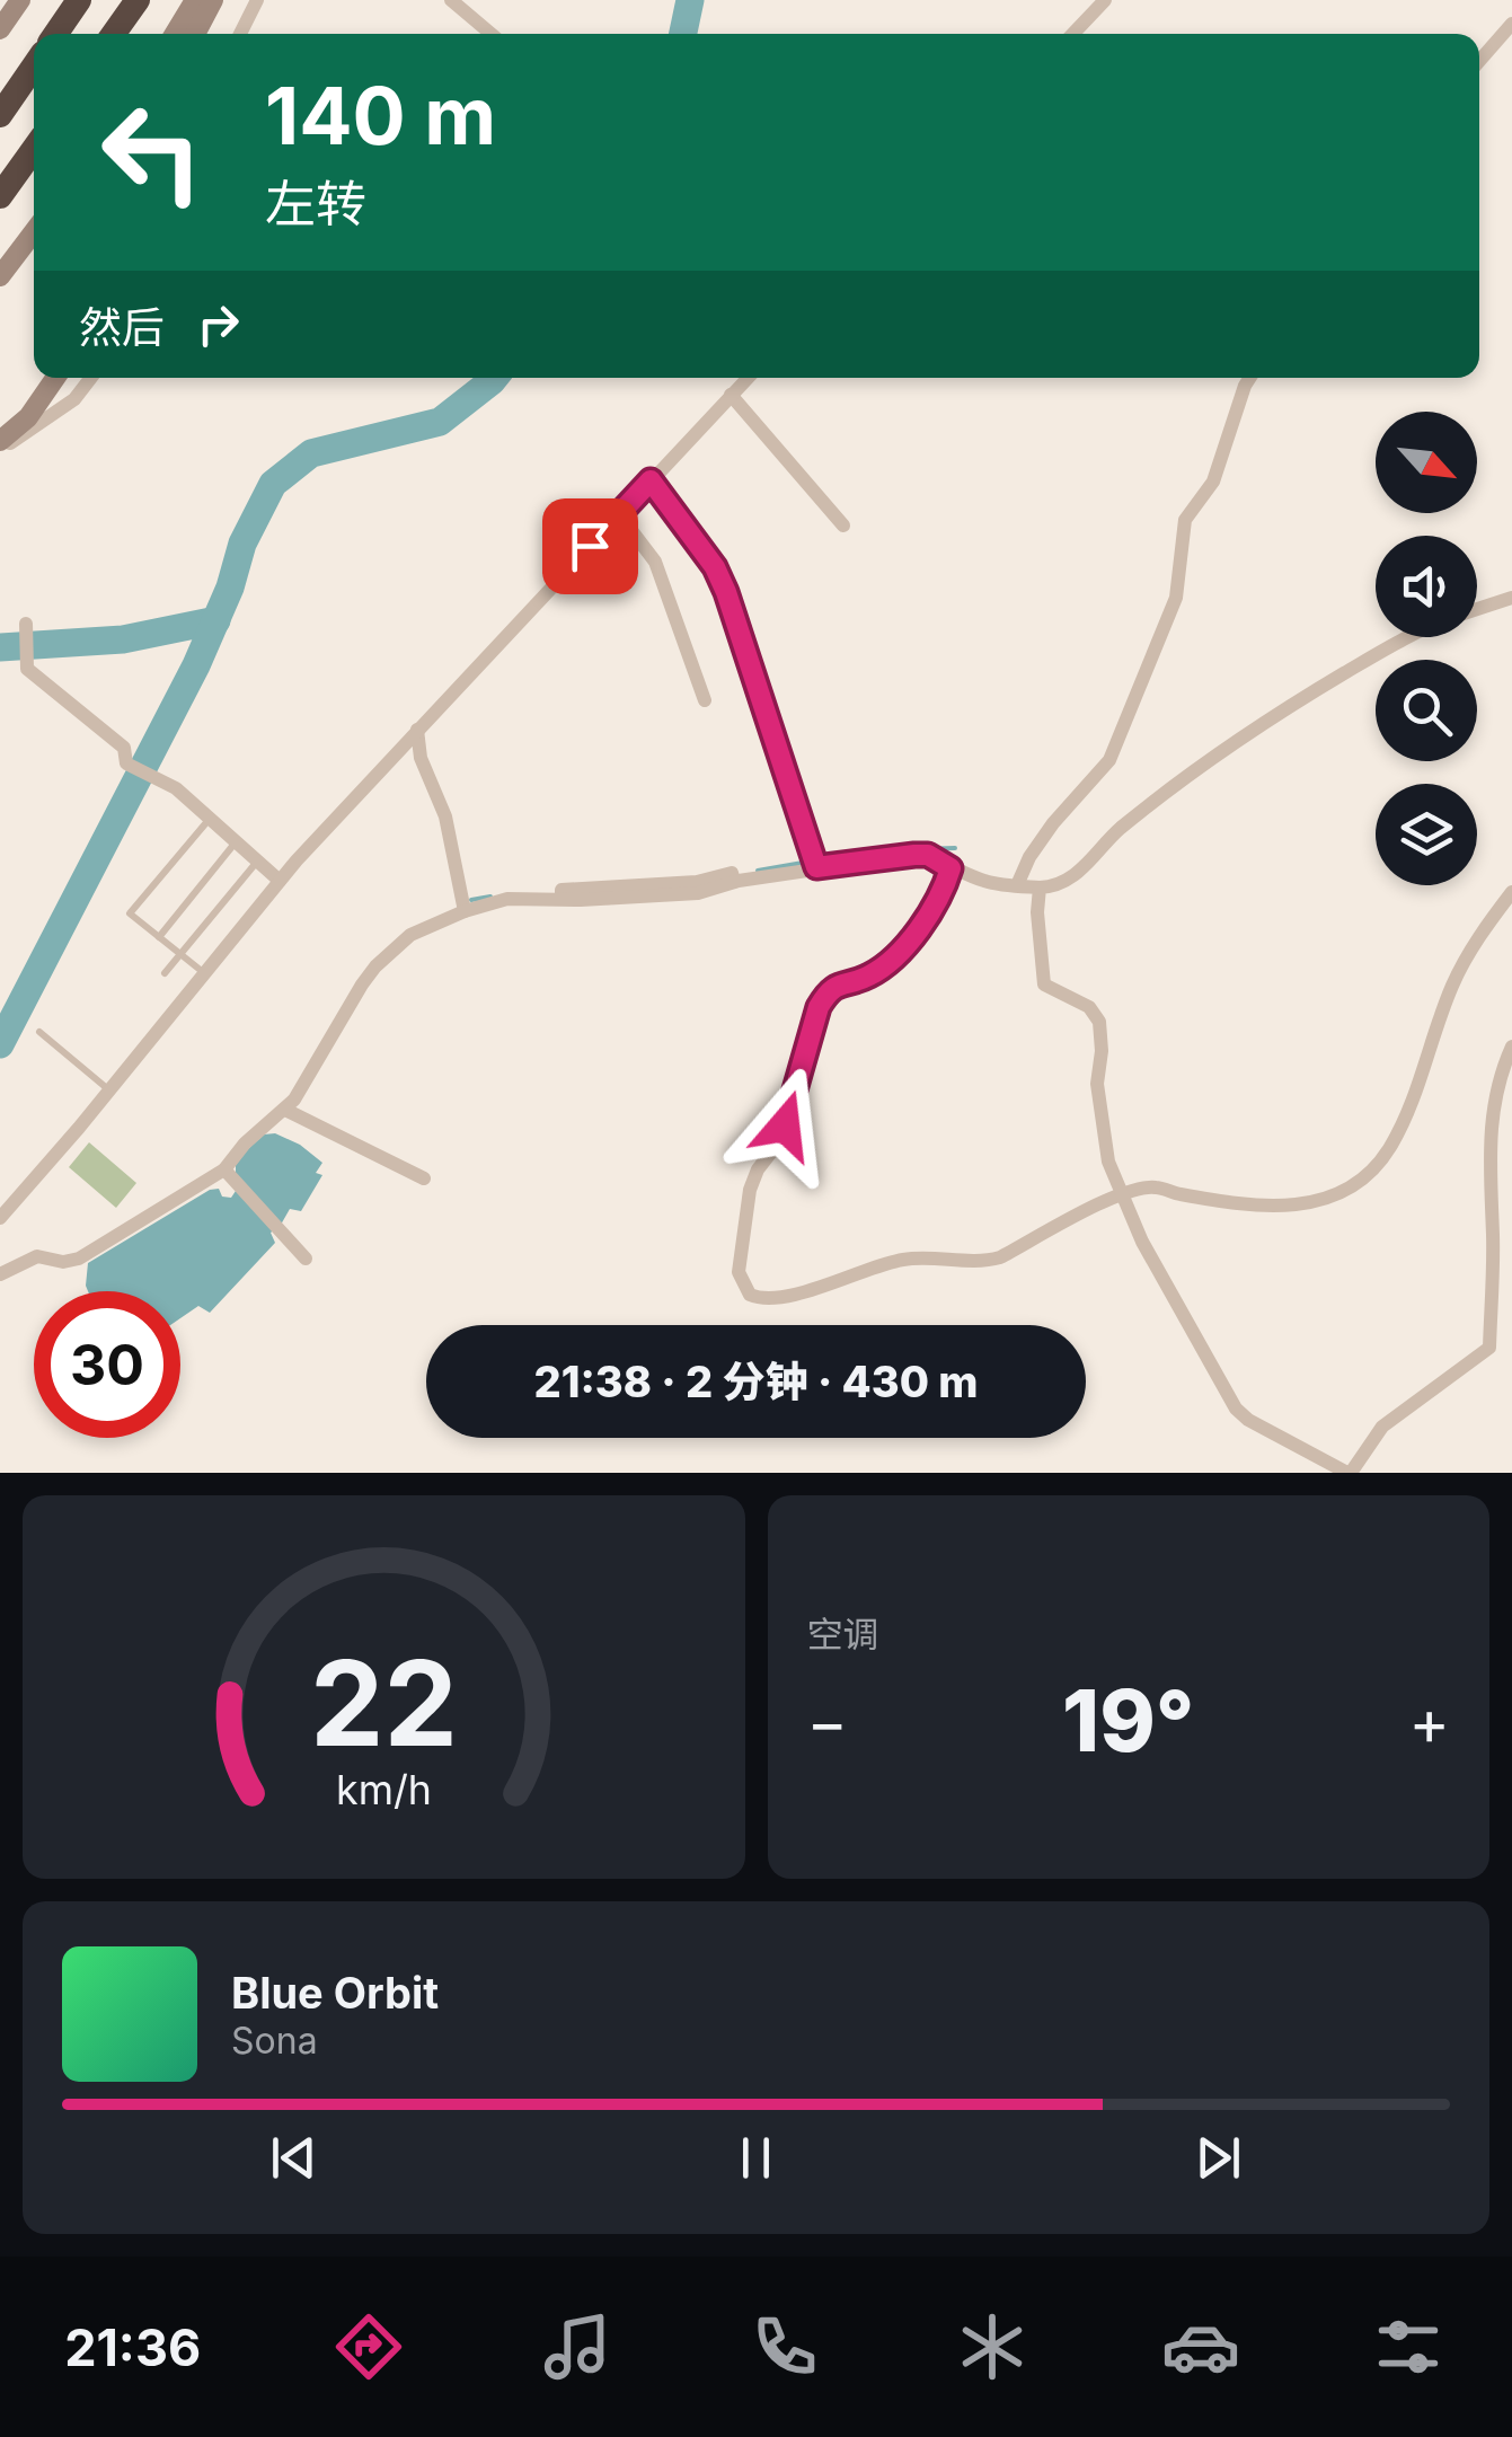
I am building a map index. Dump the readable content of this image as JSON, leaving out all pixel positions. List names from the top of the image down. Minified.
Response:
{"north":"bottom right","page":{"turn":["140 m","左转"],"then":"然后","limit":"30","trip":"21:38 · 2 分钟 · 430 m","tile":"空调","heat":["−","19°","+"],"song":["Blue Orbit","Sona"],"tabs":"21:36","gauge":["22","km/h"]}}
